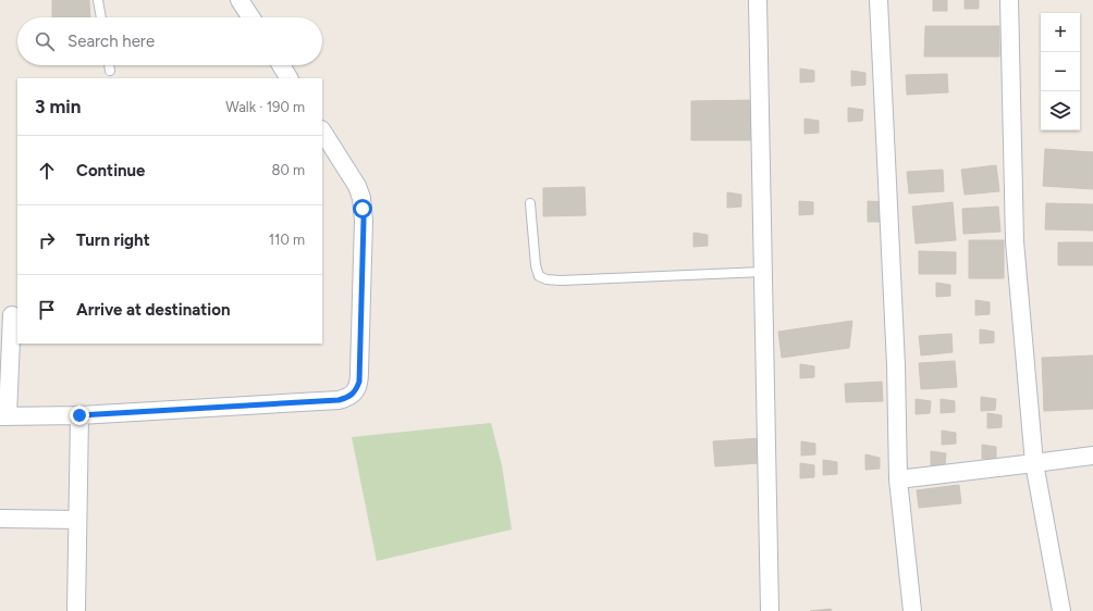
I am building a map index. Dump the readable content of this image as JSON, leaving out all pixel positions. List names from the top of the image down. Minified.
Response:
{"page":{"map_buttons":["+","−"],"search":"Search here","heading":["3 min","Walk · 190 m"],"list":[["Continue","80 m"],["Turn right","110 m"],"Arrive at destination"]}}
